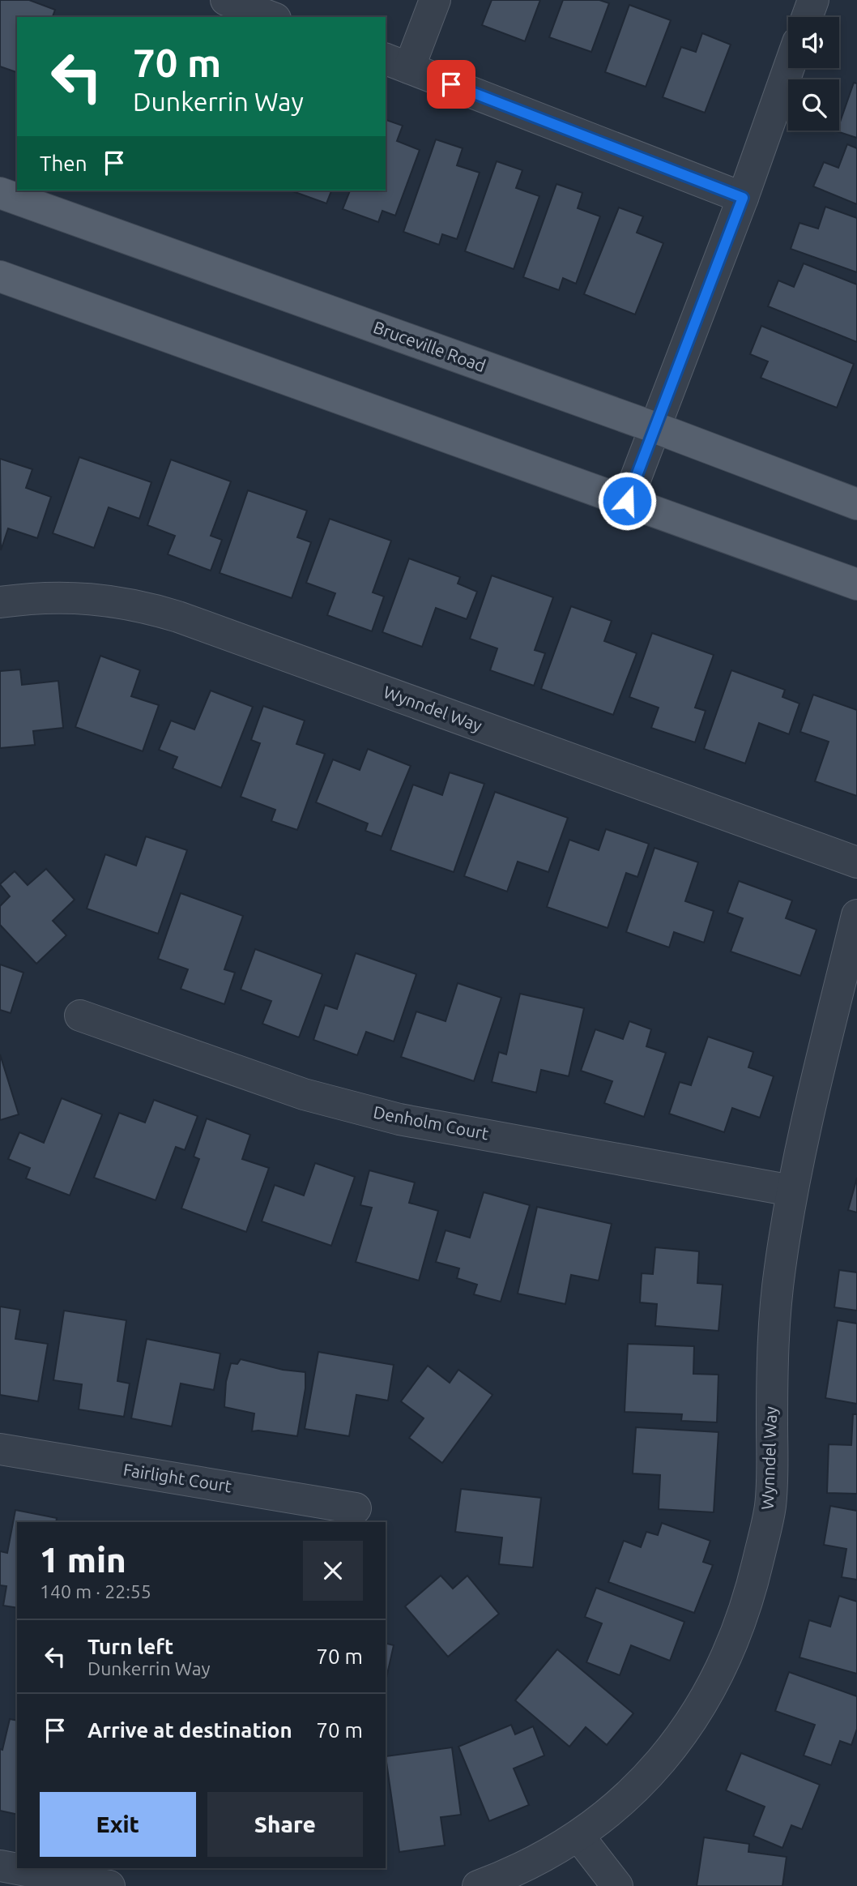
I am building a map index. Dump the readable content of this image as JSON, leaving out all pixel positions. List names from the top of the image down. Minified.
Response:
{"streets":{"main road":["Bruceville Road"],"street":["Wynndel Way","Denholm Court","Fairlight Court"]},"crossings":[["Wynndel Way","Denholm Court"]],"page":{"turn":["70 m","Dunkerrin Way"],"then":"Then","heading":["1 min","140 m · 22:55"],"list":[{"name":"Turn left","note":"Dunkerrin Way","value":"70 m"},{"name":"Arrive at destination","value":"70 m"}],"buttons":["Exit","Share"]}}
